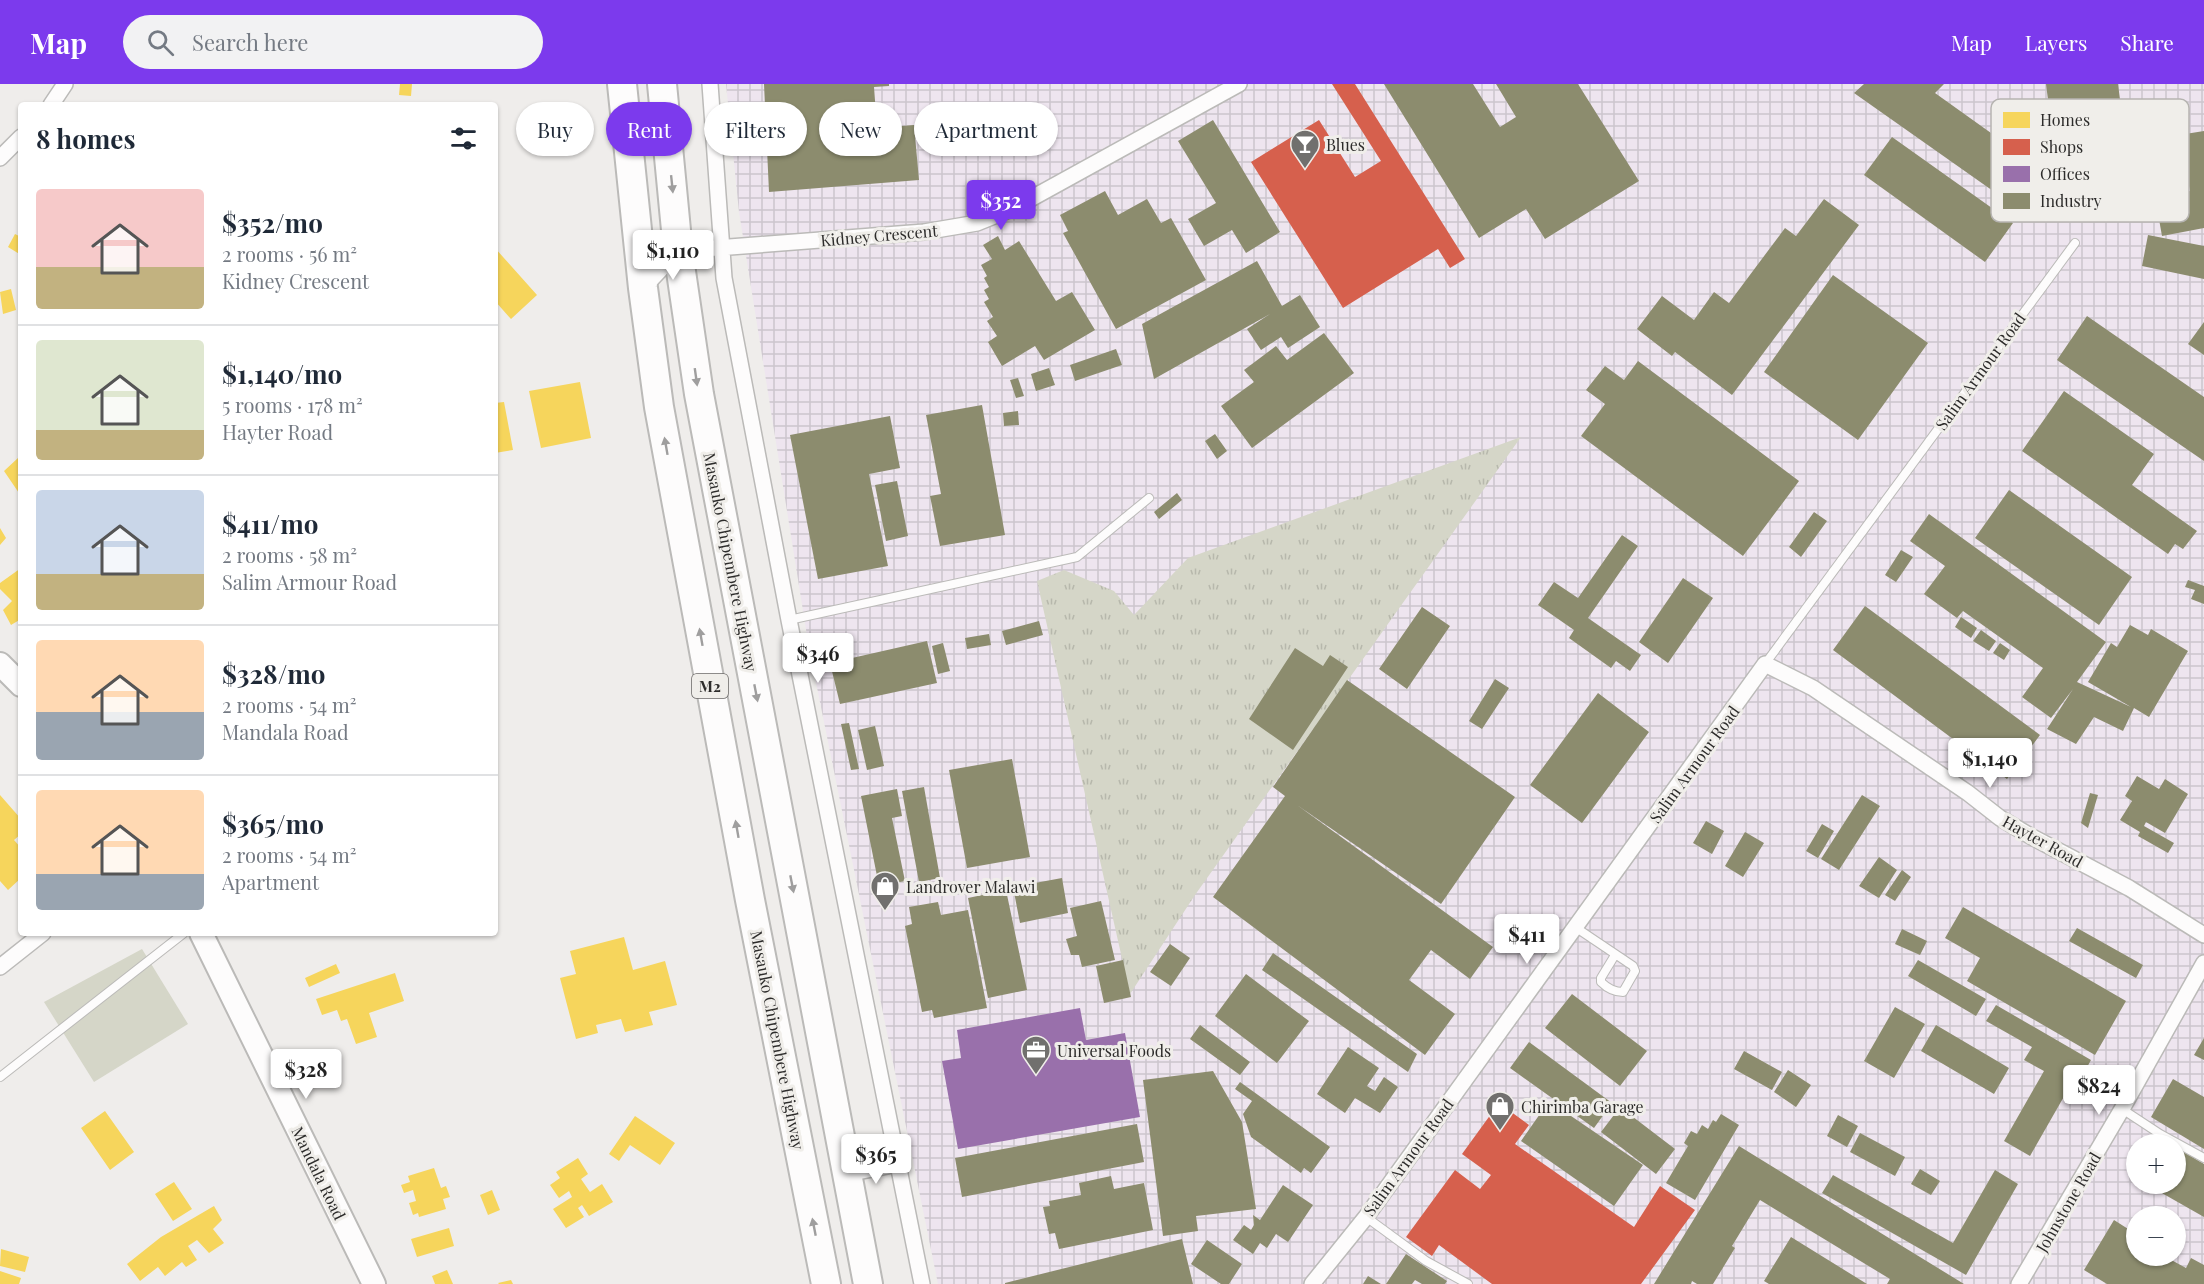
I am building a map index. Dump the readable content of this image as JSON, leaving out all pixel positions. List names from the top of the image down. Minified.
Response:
{"streets":{"highway":["Masauko Chipembere Highway","M2"],"street":["Kidney Crescent","Salim Armour Road","Hayter Road","Mandala Road","Johnstone Road"]},"crossings":[["Kidney Crescent","Masauko Chipembere Highway"],["Salim Armour Road","Hayter Road"]],"places":{"bar":["Blues"],"shop":["Landrover Malawi","Chirimba Garage"],"office":["Universal Foods"]},"legend":["Homes","Shops","Offices","Industry"],"page":{"header":"Map","search":"Search here","nav":["Map","Layers","Share"],"chip":["Buy","Rent","Filters","New","Apartment"],"heading":"8 homes","list":[{"name":"$352/mo","note":"2 rooms · 56 m² · Kidney Crescent"},{"name":"$1,140/mo","note":"5 rooms · 178 m² · Hayter Road"},{"name":"$411/mo","note":"2 rooms · 58 m² · Salim Armour Road"},{"name":"$328/mo","note":"2 rooms · 54 m² · Mandala Road"},{"name":"$365/mo","note":"2 rooms · 54 m² · Apartment"}],"price":["$352","$1,110","$346","$1,140","$411","$328","$824","$365"],"map_buttons":["+","−"]}}
